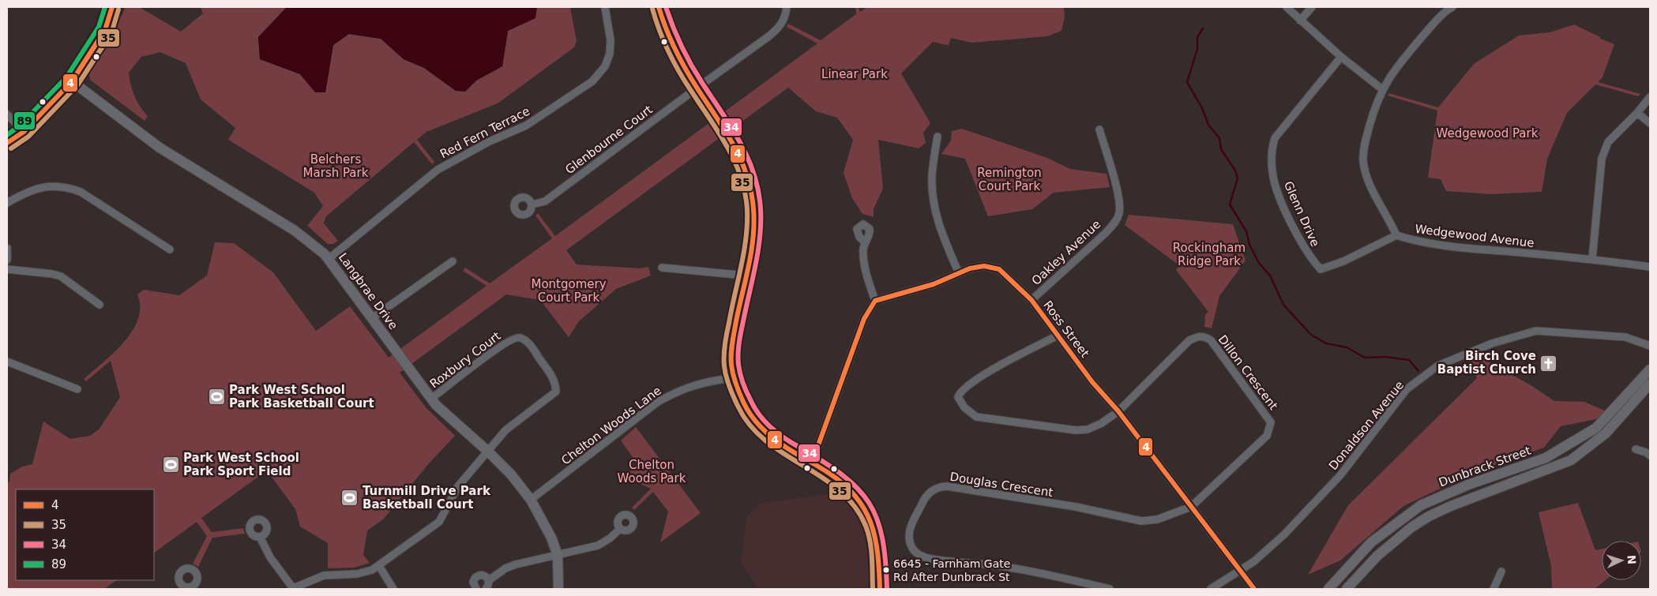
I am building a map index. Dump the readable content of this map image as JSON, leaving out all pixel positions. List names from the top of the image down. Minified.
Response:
{"streets":{"street":["Red Fern Terrace","Glenbourne Court","Glenn Drive","Wedgewood Avenue","Oakley Avenue","Langbrae Drive","Ross Street","Roxbury Court","Dillon Crescent","Chelton Woods Lane","Donaldson Avenue","Dunbrack Street","Douglas Crescent"]},"crossings":[["Red Fern Terrace","Langbrae Drive"],["Glenn Drive","Wedgewood Avenue"],["Oakley Avenue","Ross Street"],["Langbrae Drive","Roxbury Court"],["Langbrae Drive","Chelton Woods Lane"],["Ross Street","Dillon Crescent"],["Ross Street","Donaldson Avenue"],["Ross Street","Douglas Crescent"],["Dillon Crescent","Douglas Crescent"]],"parks":["Linear Park","Wedgewood Park","Belchers Marsh Park","Remington Court Park","Rockingham Ridge Park","Montgomery Court Park","Chelton Woods Park"],"places":{"church":["Birch Cove Baptist Church"],"sports":["Park West School Park Basketball Court","Park West School Park Sport Field","Turnmill Drive Park Basketball Court"],"other":["6645 - Farnham Gate Rd After Dunbrack St"]},"lines":["transit line 4","transit line 34","transit line 89","transit line 35"],"legend":["4","35","34","89"],"north":"right"}
